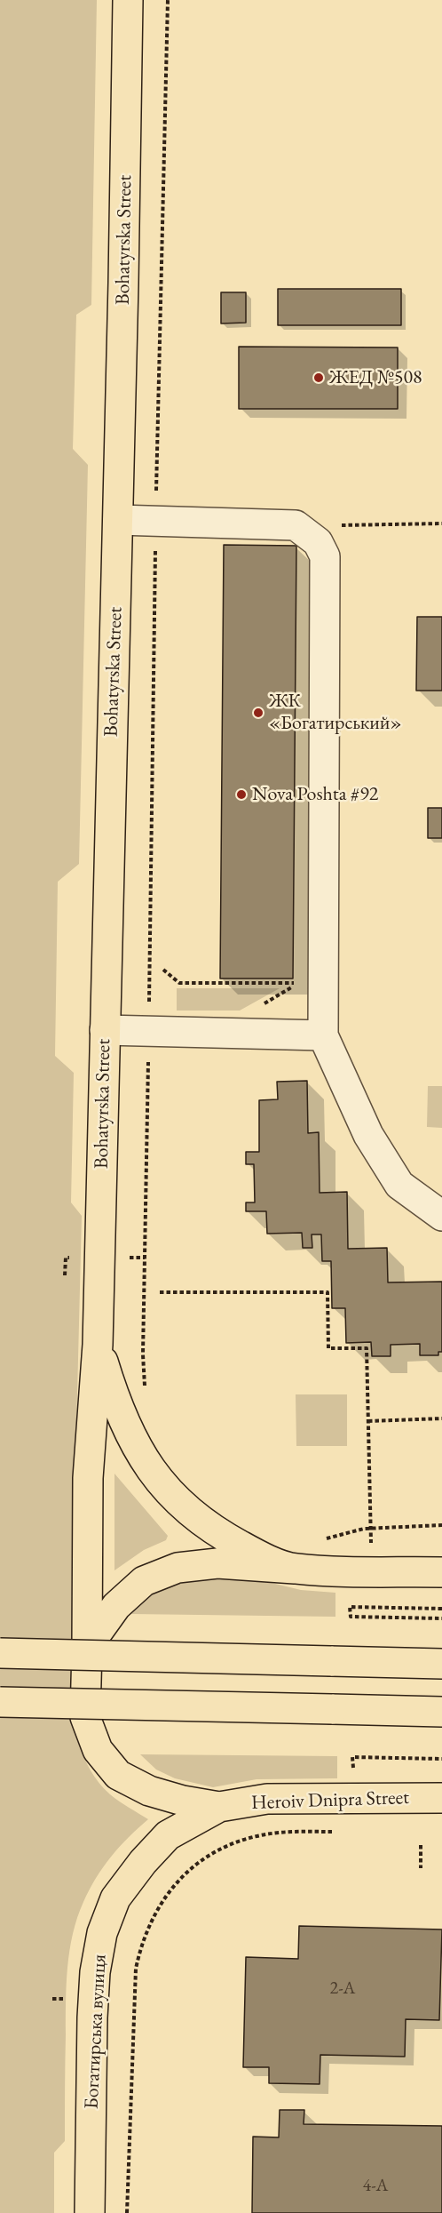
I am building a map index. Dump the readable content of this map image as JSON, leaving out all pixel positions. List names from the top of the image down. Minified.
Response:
{"streets":{"main road":["Bohatyrska Street","Heroiv Dnipra Street","Богатирська вулиця"]},"crossings":[["Bohatyrska Street","Heroiv Dnipra Street"],["Bohatyrska Street","Богатирська вулиця"],["Heroiv Dnipra Street","Богатирська вулиця"]],"places":["ЖЕД №508","ЖК «Богатирський»","Nova Poshta #92"],"house_numbers":["2-А","4-А"]}
